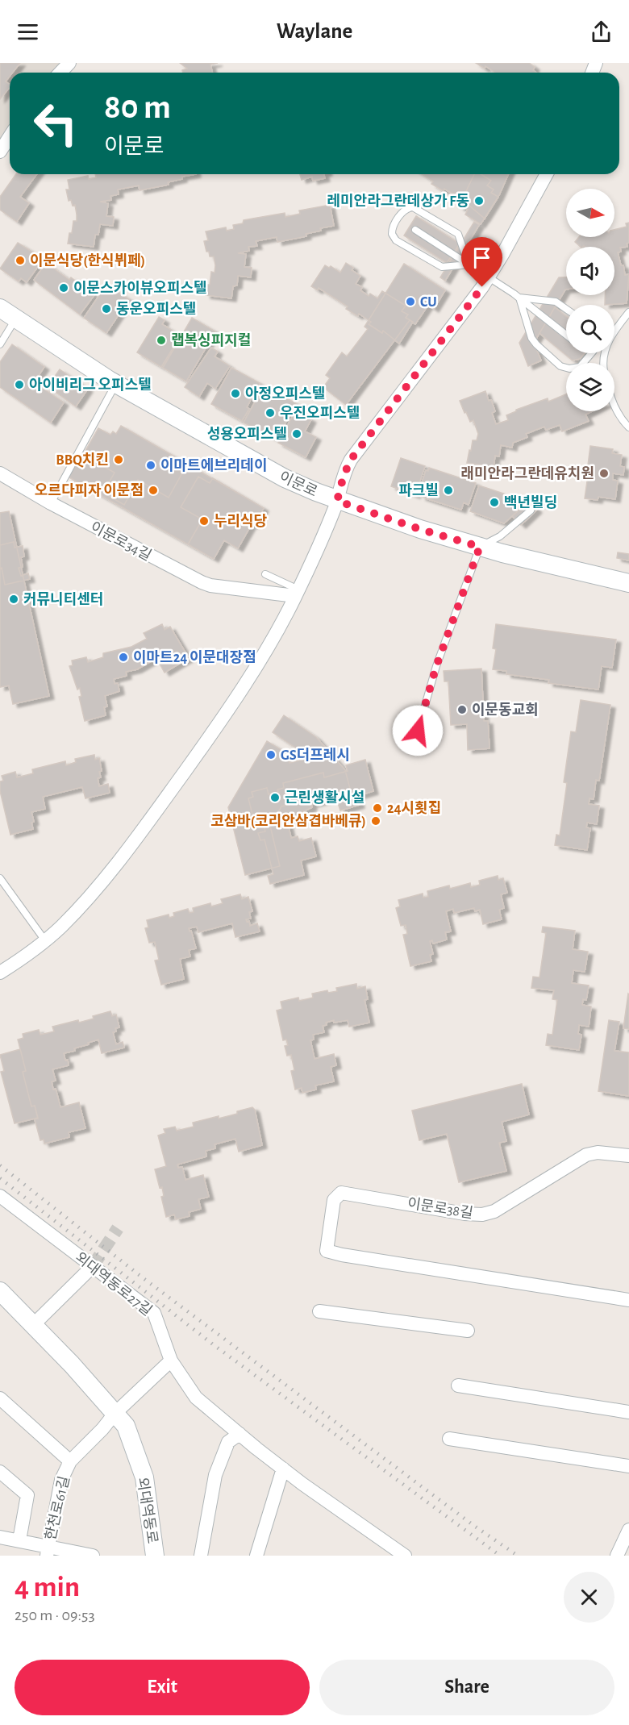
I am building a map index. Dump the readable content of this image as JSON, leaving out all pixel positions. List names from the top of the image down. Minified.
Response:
{"streets":{"main road":["이문로","외대역동로"],"street":["이문로34길","이문로38길","외대역동로27길","한천로61길"]},"places":["레미안라그란데상가 F동","이문식당(한식뷔페)","이문스카이뷰오피스텔","CU","동운오피스텔","랩복싱피지컬","아이비리그 오피스텔","아정오피스텔","우진오피스텔","성용오피스텔","BBQ치킨","이마트에브리데이","래미안라그란데유치원","오르다피자 이문점","파크빌","백년빌딩","누리식당","커뮤니티센터","이마트24 이문대장점","이문동교회","GS더프레시","근린생활시설","24시횟집","코삼바(코리안삼겹바베큐)"],"north":"right","page":{"header":"Waylane","turn":["80 m","이문로"],"heading":["4 min","250 m · 09:53"],"buttons":["Exit","Share"]}}
